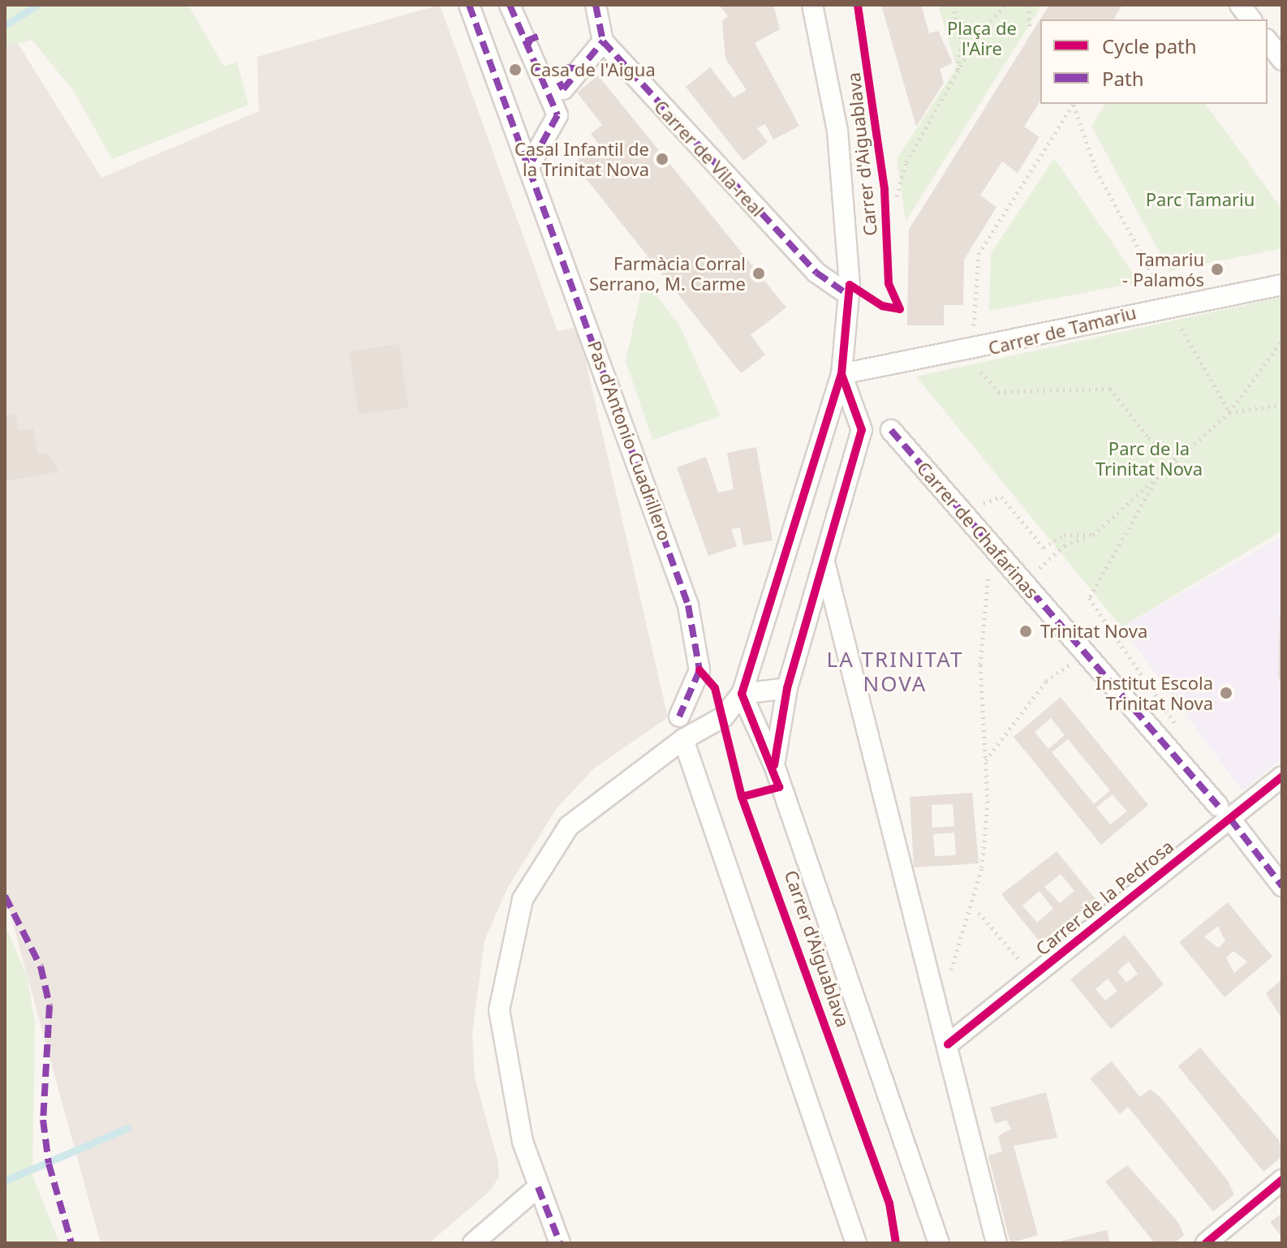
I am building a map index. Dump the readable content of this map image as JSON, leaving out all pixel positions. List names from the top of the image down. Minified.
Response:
{"streets":{"street":["Carrer d'Aiguablava","Carrer de Vila-real","Carrer de Tamariu","Pas d'Antonio Cuadrillero","Carrer de Chafarinas","Carrer de la Pedrosa"]},"crossings":[["Carrer d'Aiguablava","Carrer de Vila-real"],["Carrer d'Aiguablava","Carrer de Tamariu"],["Carrer de Chafarinas","Carrer de la Pedrosa"]],"districts":["LA TRINITAT NOVA"],"parks":["Plaça de l'Aire","Parc Tamariu","Parc de la Trinitat Nova"],"places":["Casa de l'Aigua","Casal Infantil de la Trinitat Nova","Tamariu - Palamós","Farmàcia Corral Serrano, M. Carme","Trinitat Nova","Institut Escola Trinitat Nova"],"legend":["Cycle path","Path"]}
